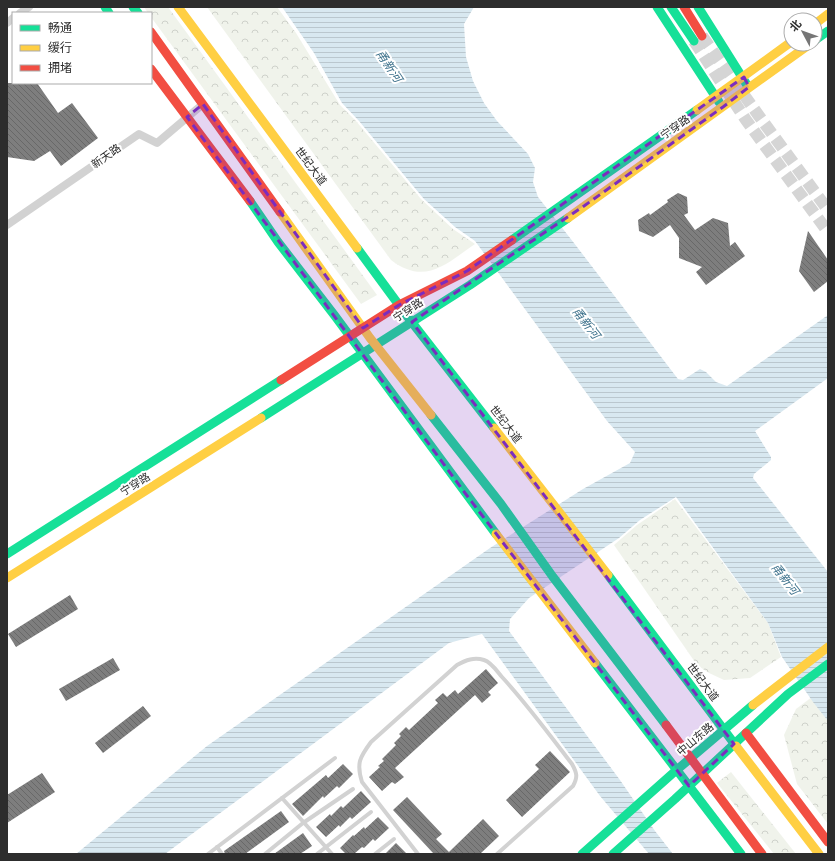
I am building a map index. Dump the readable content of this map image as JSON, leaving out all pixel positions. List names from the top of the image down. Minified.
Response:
{"streets":{"main road":["宁穿路","世纪大道","中山东路"],"street":["新天路"]},"crossings":[["宁穿路","世纪大道"],["世纪大道","中山东路"]],"water":["甬新河"],"legend":["畅通","缓行","拥堵"],"north":"top left"}
